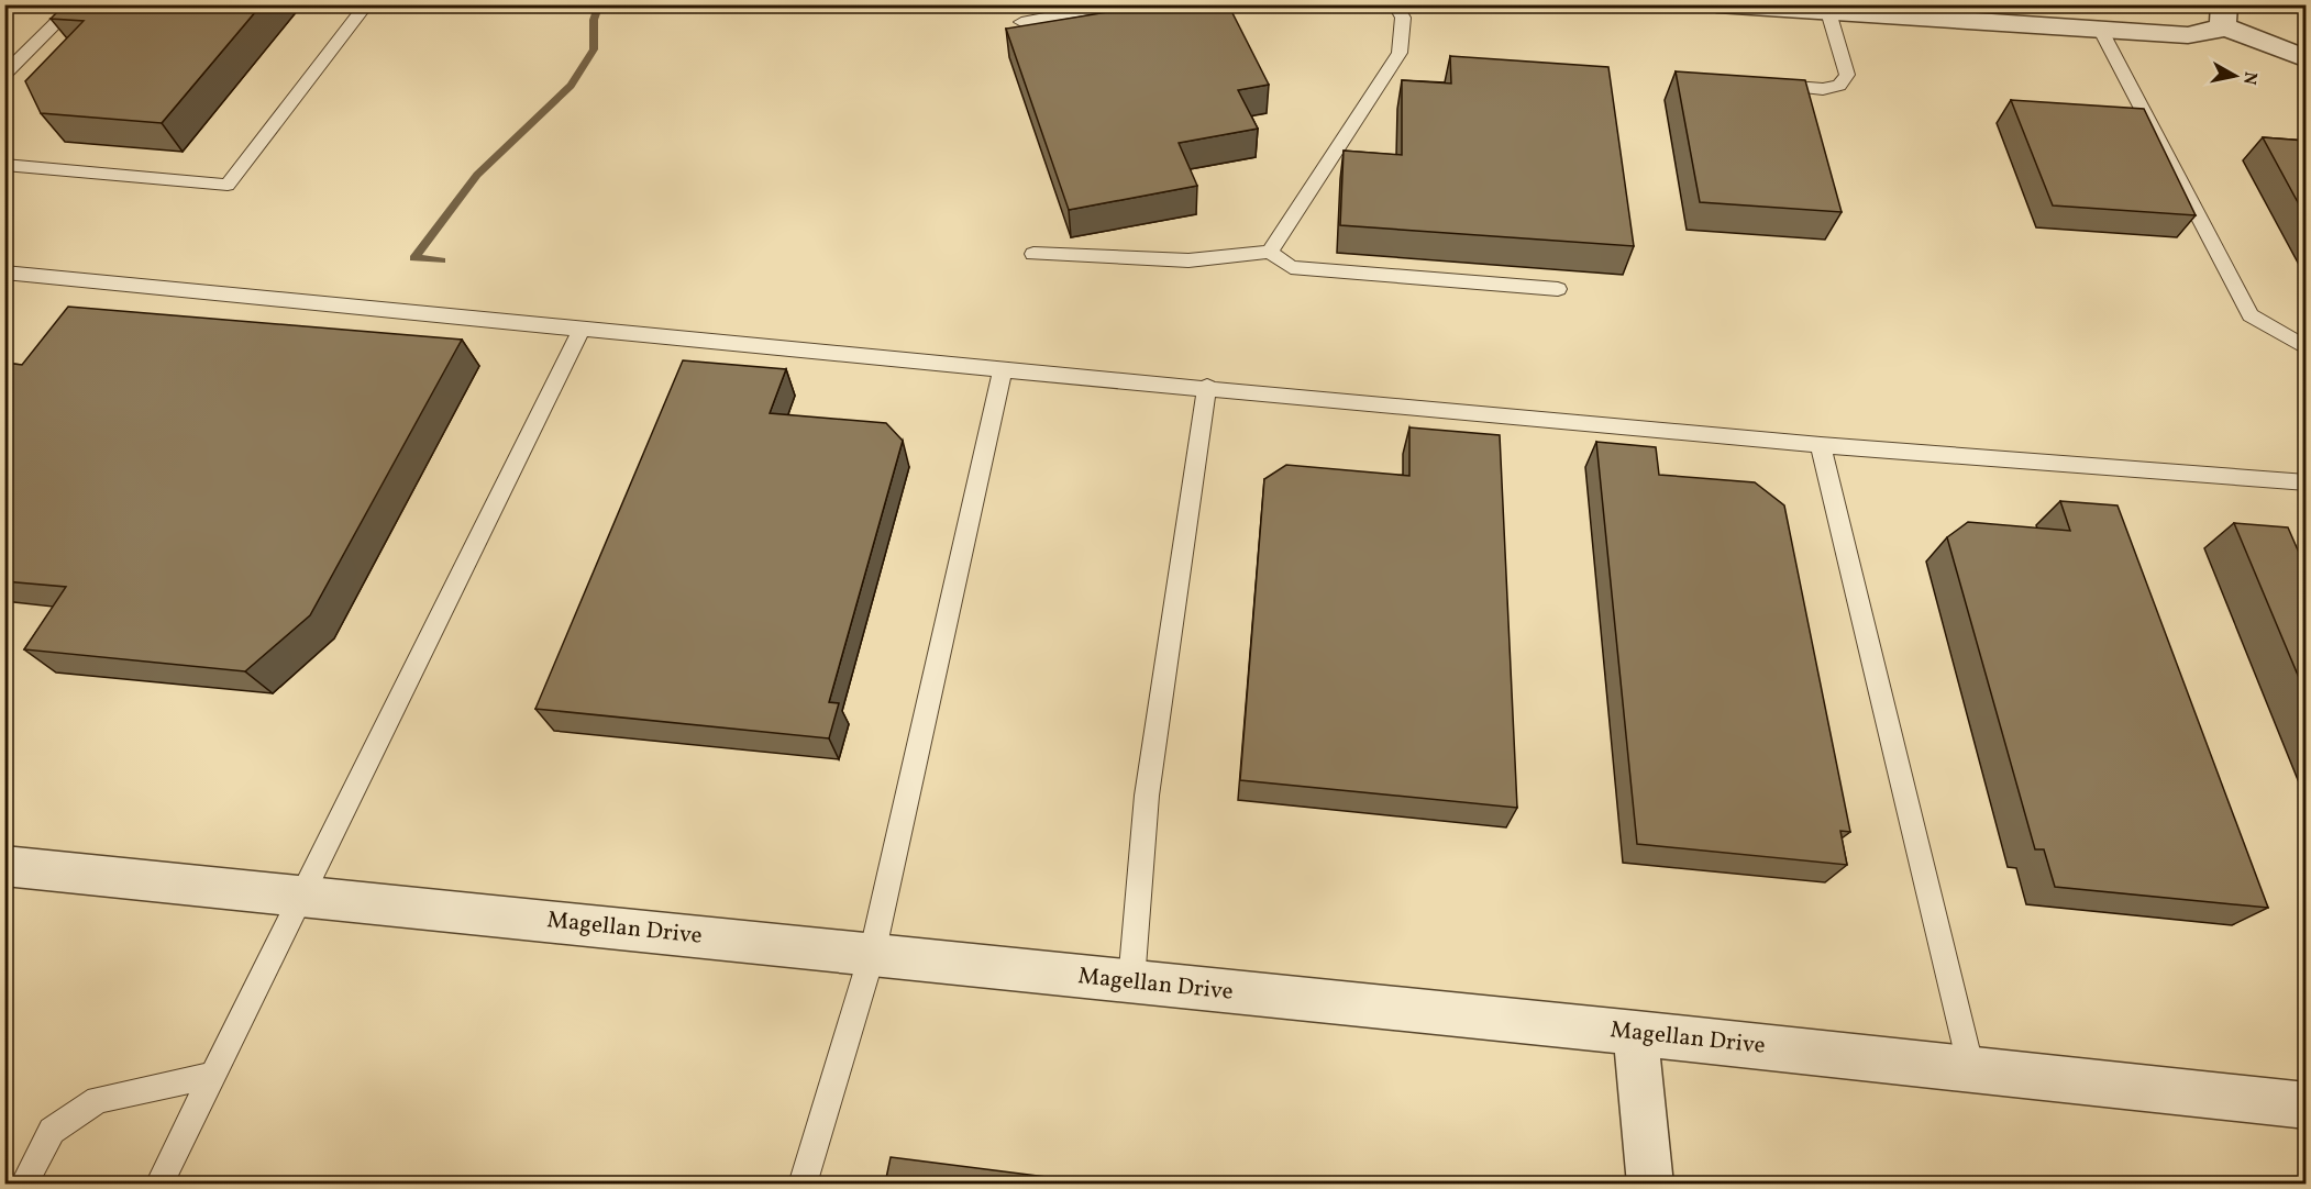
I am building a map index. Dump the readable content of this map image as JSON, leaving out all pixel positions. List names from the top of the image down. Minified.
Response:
{"streets":{"street":["Magellan Drive"]},"north":"right"}
